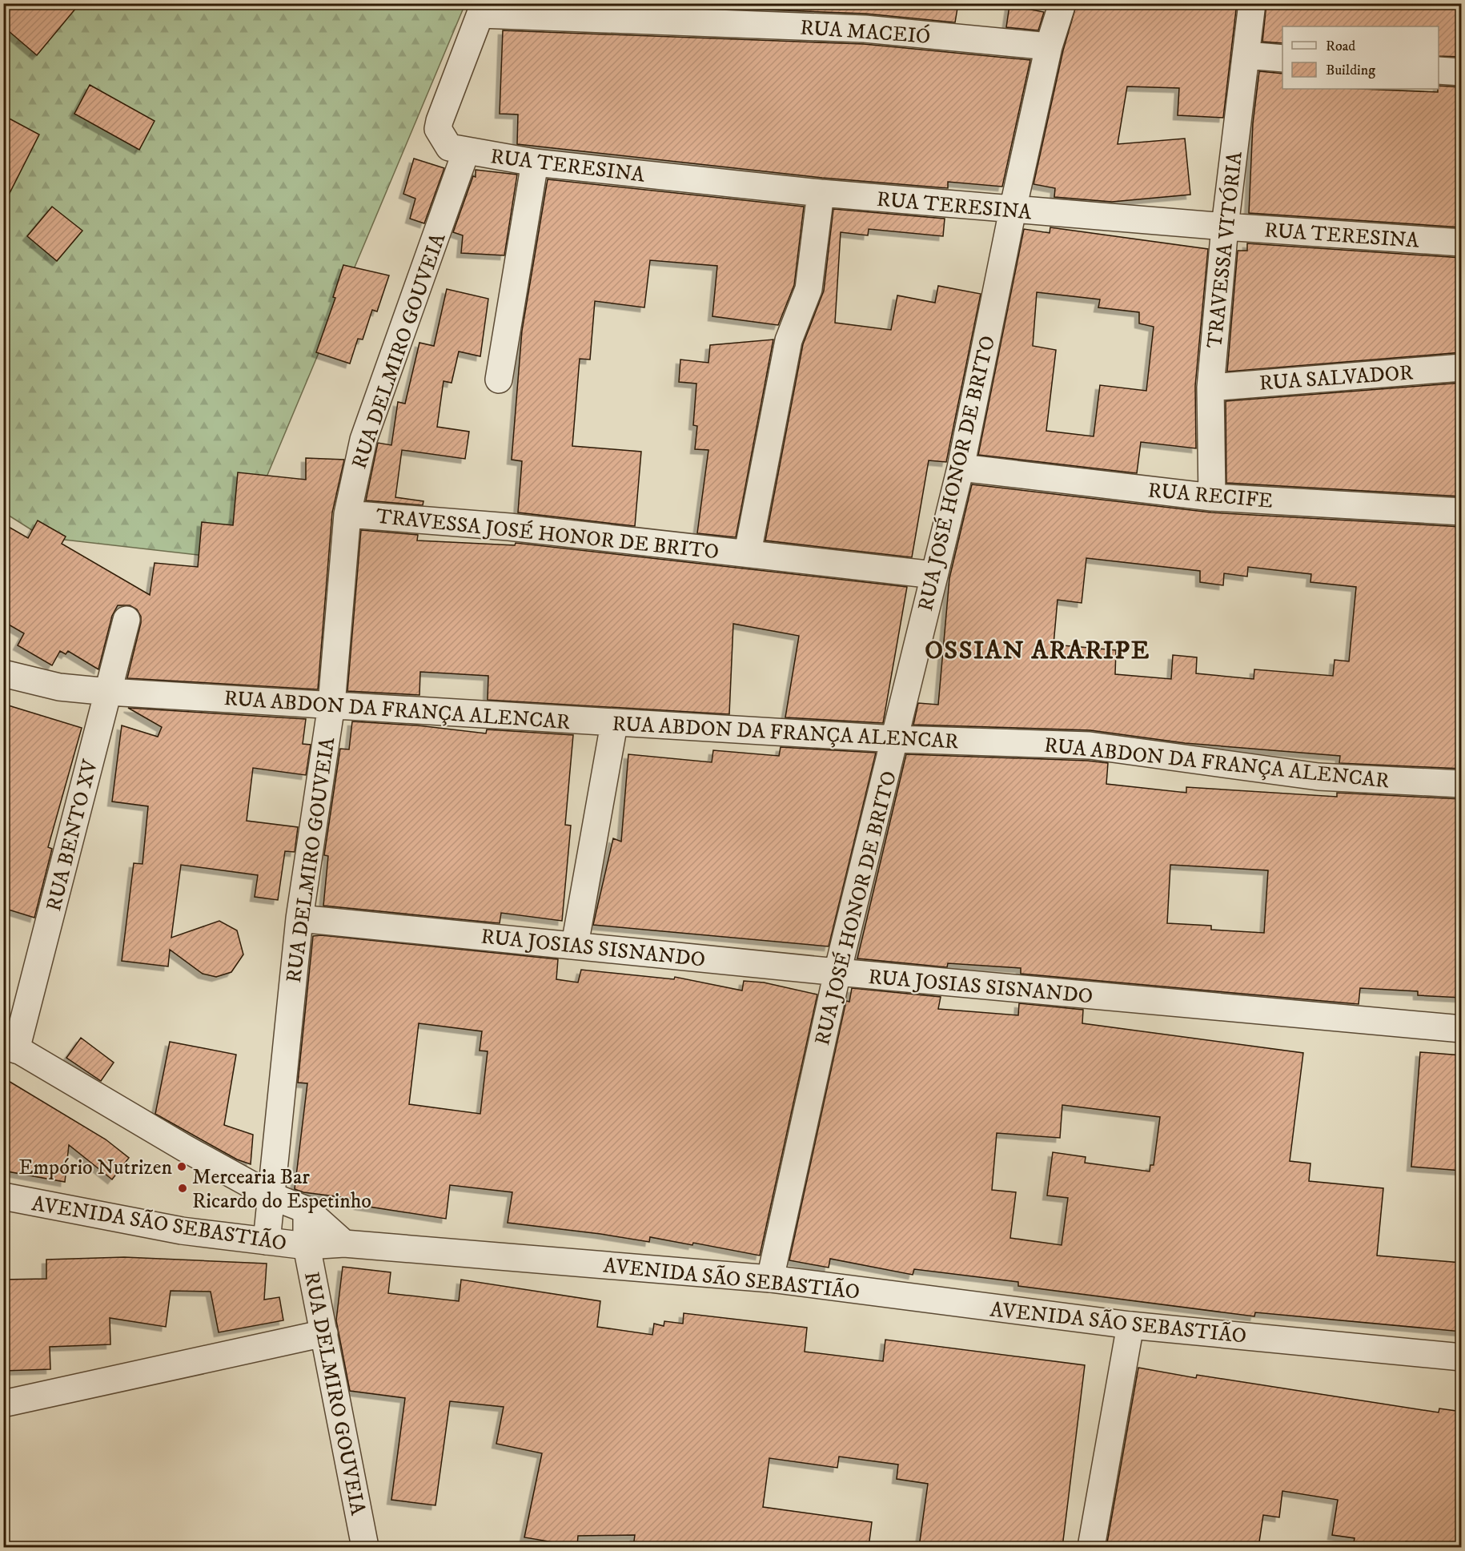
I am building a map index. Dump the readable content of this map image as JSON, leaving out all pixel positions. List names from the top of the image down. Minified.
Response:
{"streets":{"street":["RUA MACEIÓ","RUA TERESINA","TRAVESSA VITÓRIA","RUA DELMIRO GOUVEIA","RUA SALVADOR","RUA JOSÉ HONOR DE BRITO","RUA RECIFE","TRAVESSA JOSÉ HONOR DE BRITO","RUA ABDON DA FRANÇA ALENCAR","RUA BENTO XV","RUA JOSIAS SISNANDO","AVENIDA SÃO SEBASTIÃO"]},"crossings":[["RUA MACEIÓ","RUA JOSÉ HONOR DE BRITO"],["RUA TERESINA","TRAVESSA VITÓRIA"],["RUA TERESINA","RUA DELMIRO GOUVEIA"],["RUA TERESINA","RUA JOSÉ HONOR DE BRITO"],["RUA TERESINA","TRAVESSA JOSÉ HONOR DE BRITO"],["TRAVESSA VITÓRIA","RUA SALVADOR"],["TRAVESSA VITÓRIA","RUA RECIFE"],["RUA DELMIRO GOUVEIA","TRAVESSA JOSÉ HONOR DE BRITO"],["RUA DELMIRO GOUVEIA","RUA ABDON DA FRANÇA ALENCAR"],["RUA DELMIRO GOUVEIA","RUA JOSIAS SISNANDO"],["RUA DELMIRO GOUVEIA","AVENIDA SÃO SEBASTIÃO"],["RUA JOSÉ HONOR DE BRITO","RUA RECIFE"],["RUA JOSÉ HONOR DE BRITO","TRAVESSA JOSÉ HONOR DE BRITO"],["RUA JOSÉ HONOR DE BRITO","RUA ABDON DA FRANÇA ALENCAR"],["RUA JOSÉ HONOR DE BRITO","RUA JOSIAS SISNANDO"],["RUA JOSÉ HONOR DE BRITO","AVENIDA SÃO SEBASTIÃO"],["RUA ABDON DA FRANÇA ALENCAR","RUA BENTO XV"]],"districts":["OSSIAN ARARIPE"],"places":["Empório Nutrizen","Mercearia Bar Ricardo do Espetinho"],"legend":["Road","Building"]}
